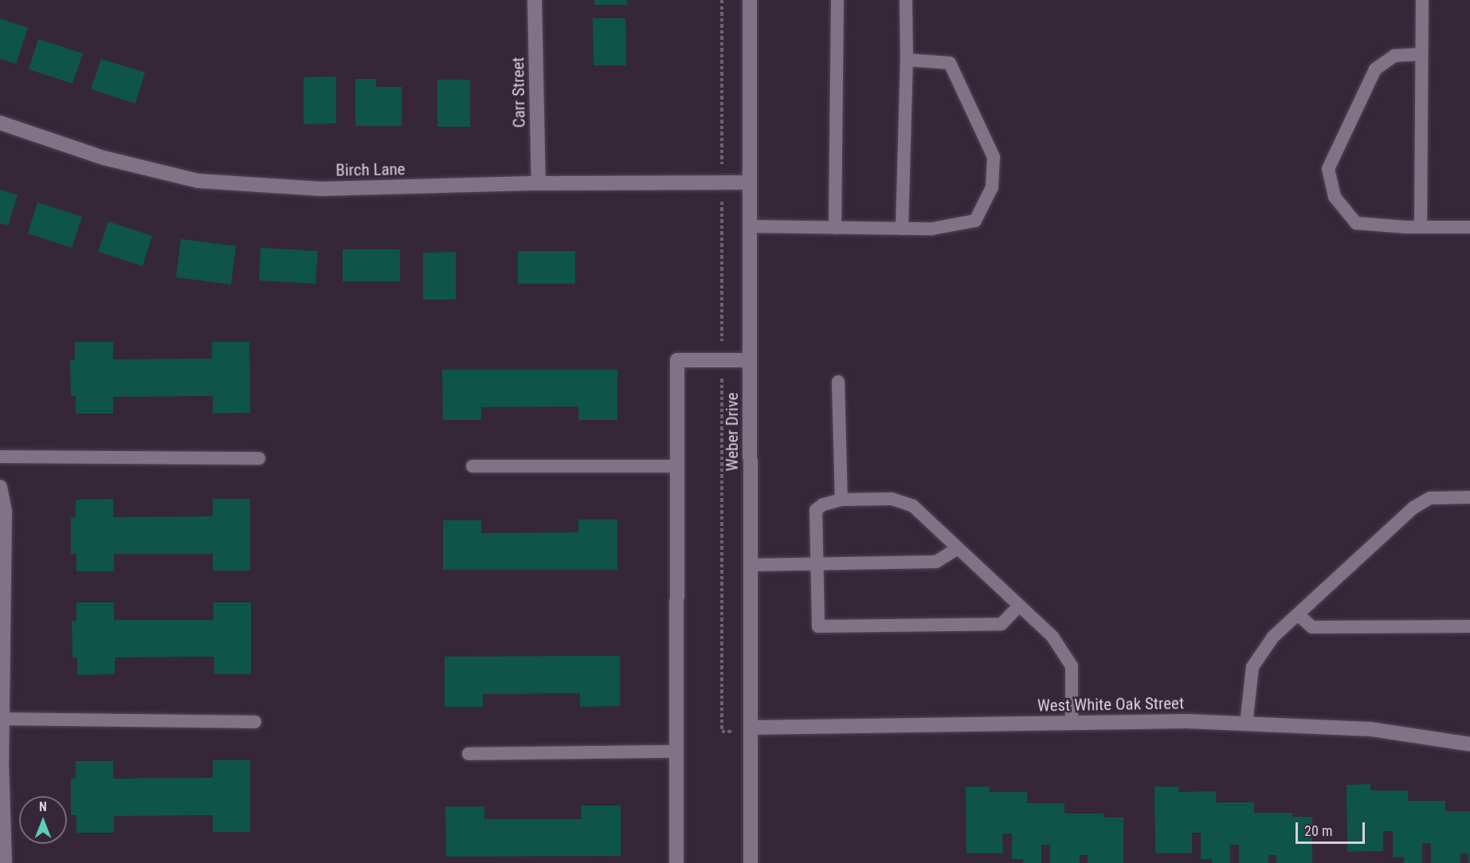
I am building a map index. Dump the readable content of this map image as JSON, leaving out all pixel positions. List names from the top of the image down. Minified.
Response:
{"streets":{"street":["Carr Street","Birch Lane","Weber Drive","West White Oak Street"]},"crossings":[["Carr Street","Birch Lane"],["Birch Lane","Weber Drive"],["Weber Drive","West White Oak Street"]],"scale_bar":"20 m","north":"top"}
